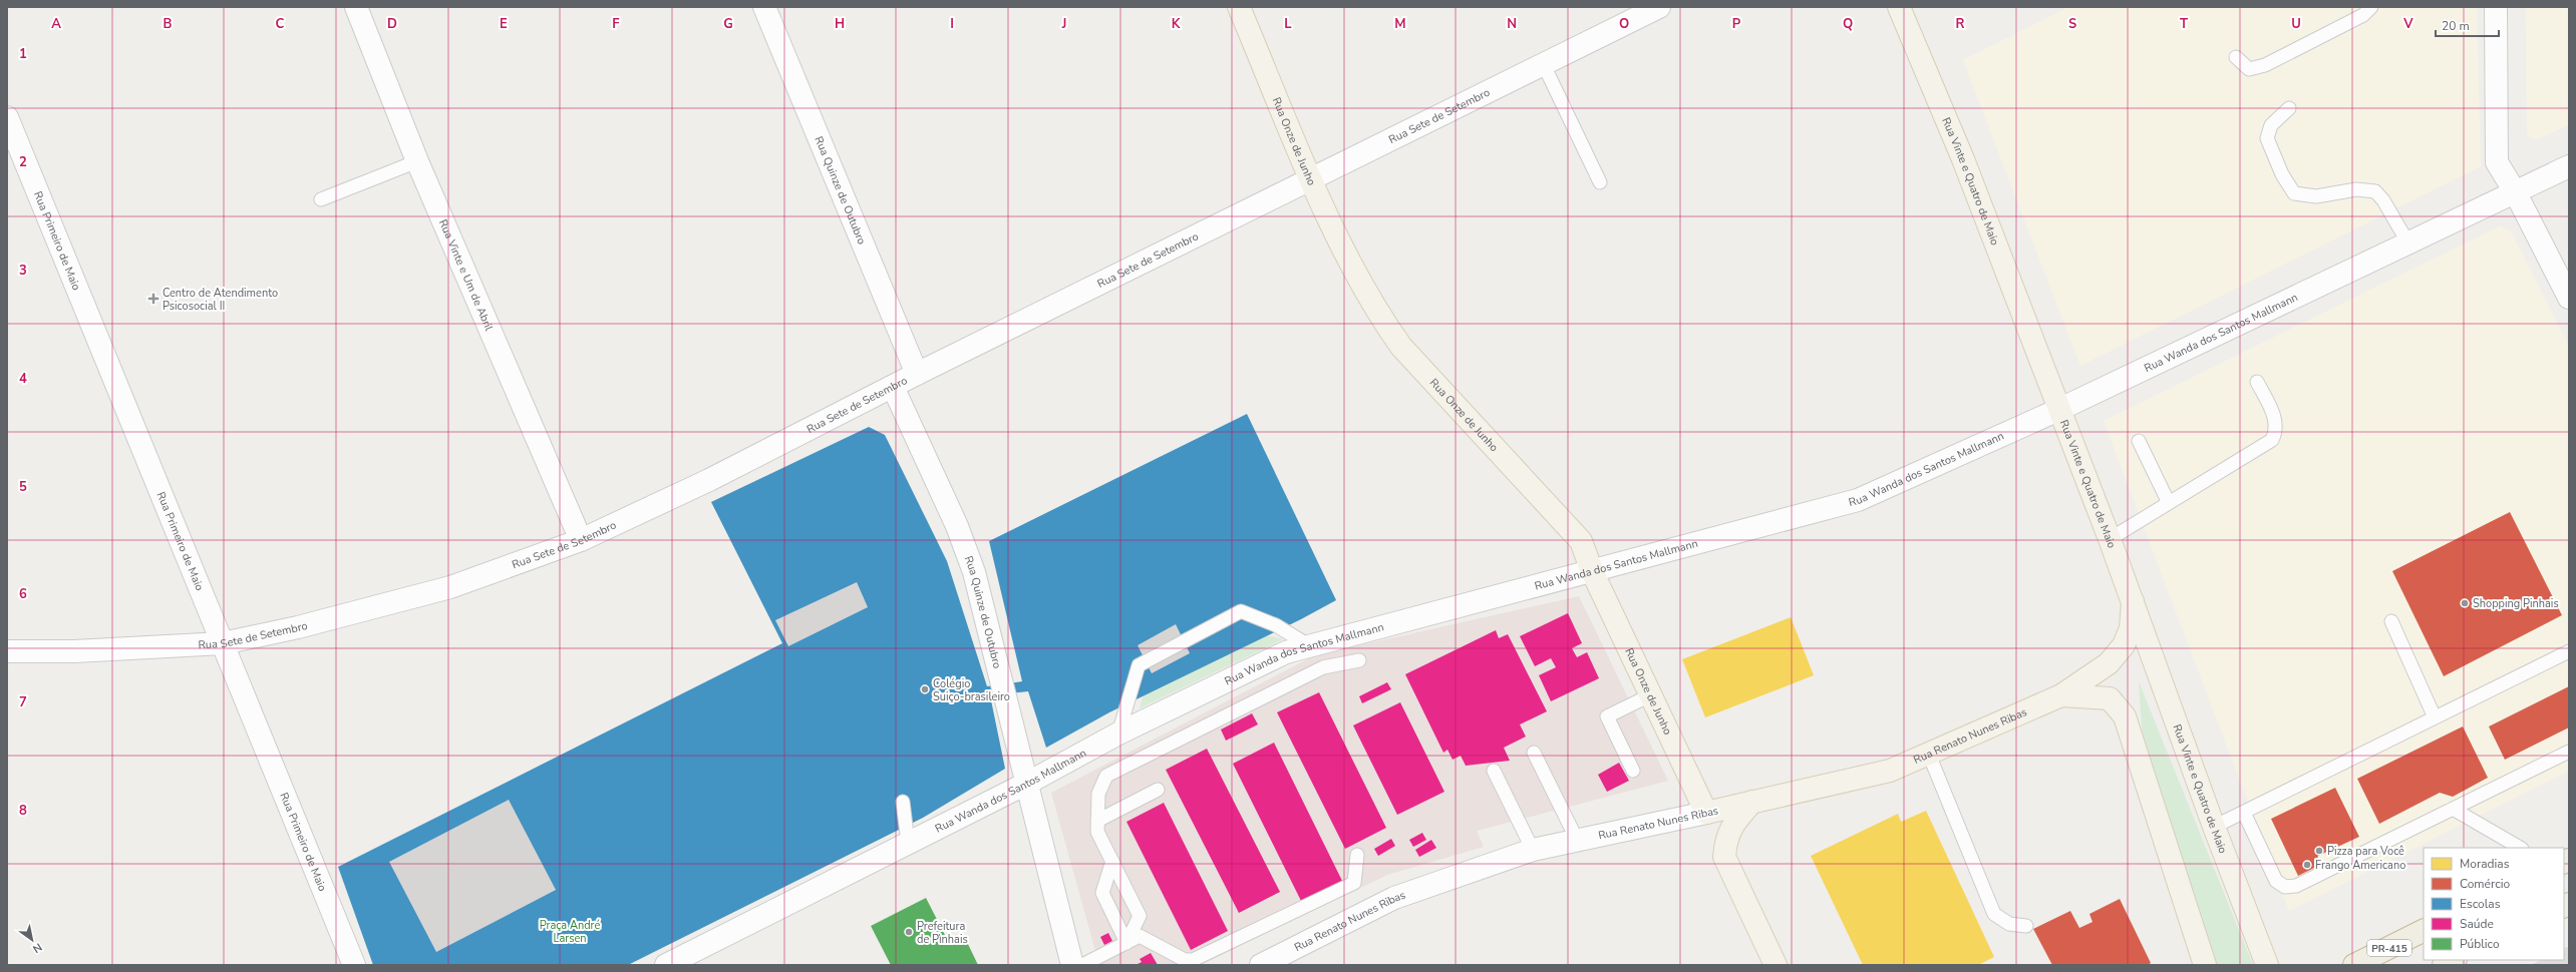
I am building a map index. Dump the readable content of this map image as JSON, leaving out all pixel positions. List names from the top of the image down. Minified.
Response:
{"streets":{"highway":["PR-415"],"main road":["Rua Onze de Junho","Rua Vinte e Quatro de Maio","Rua Renato Nunes Ribas"],"street":["Rua Sete de Setembro","Rua Quinze de Outubro","Rua Primeiro de Maio","Rua Vinte e Um de Abril","Rua Wanda dos Santos Mallmann"]},"crossings":[["Rua Sete de Setembro","Rua Onze de Junho"],["Rua Sete de Setembro","Rua Quinze de Outubro"],["Rua Sete de Setembro","Rua Primeiro de Maio"],["Rua Sete de Setembro","Rua Vinte e Um de Abril"],["Rua Onze de Junho","Rua Wanda dos Santos Mallmann"],["Rua Onze de Junho","Rua Renato Nunes Ribas"],["Rua Vinte e Quatro de Maio","Rua Wanda dos Santos Mallmann"],["Rua Vinte e Quatro de Maio","Rua Renato Nunes Ribas"],["Rua Quinze de Outubro","Rua Wanda dos Santos Mallmann"]],"parks":["Praça André Larsen"],"places":{"health":["Centro de Atendimento Psicosocial II"],"other":["Shopping Pinhais","Colégio Suiço-brasileiro","Pizza para Você","Frango Americano","Prefeitura de Pìnhais"]},"legend":["Moradias","Comércio","Escolas","Saúde","Público"],"scale_bar":"20 m","north":"bottom right","grid":{"columns":["A","B","C","D","E","F","G","H","I","J","K","L","M","N","O","P","Q","R","S","T","U","V"],"rows":["1","2","3","4","5","6","7","8"]}}
